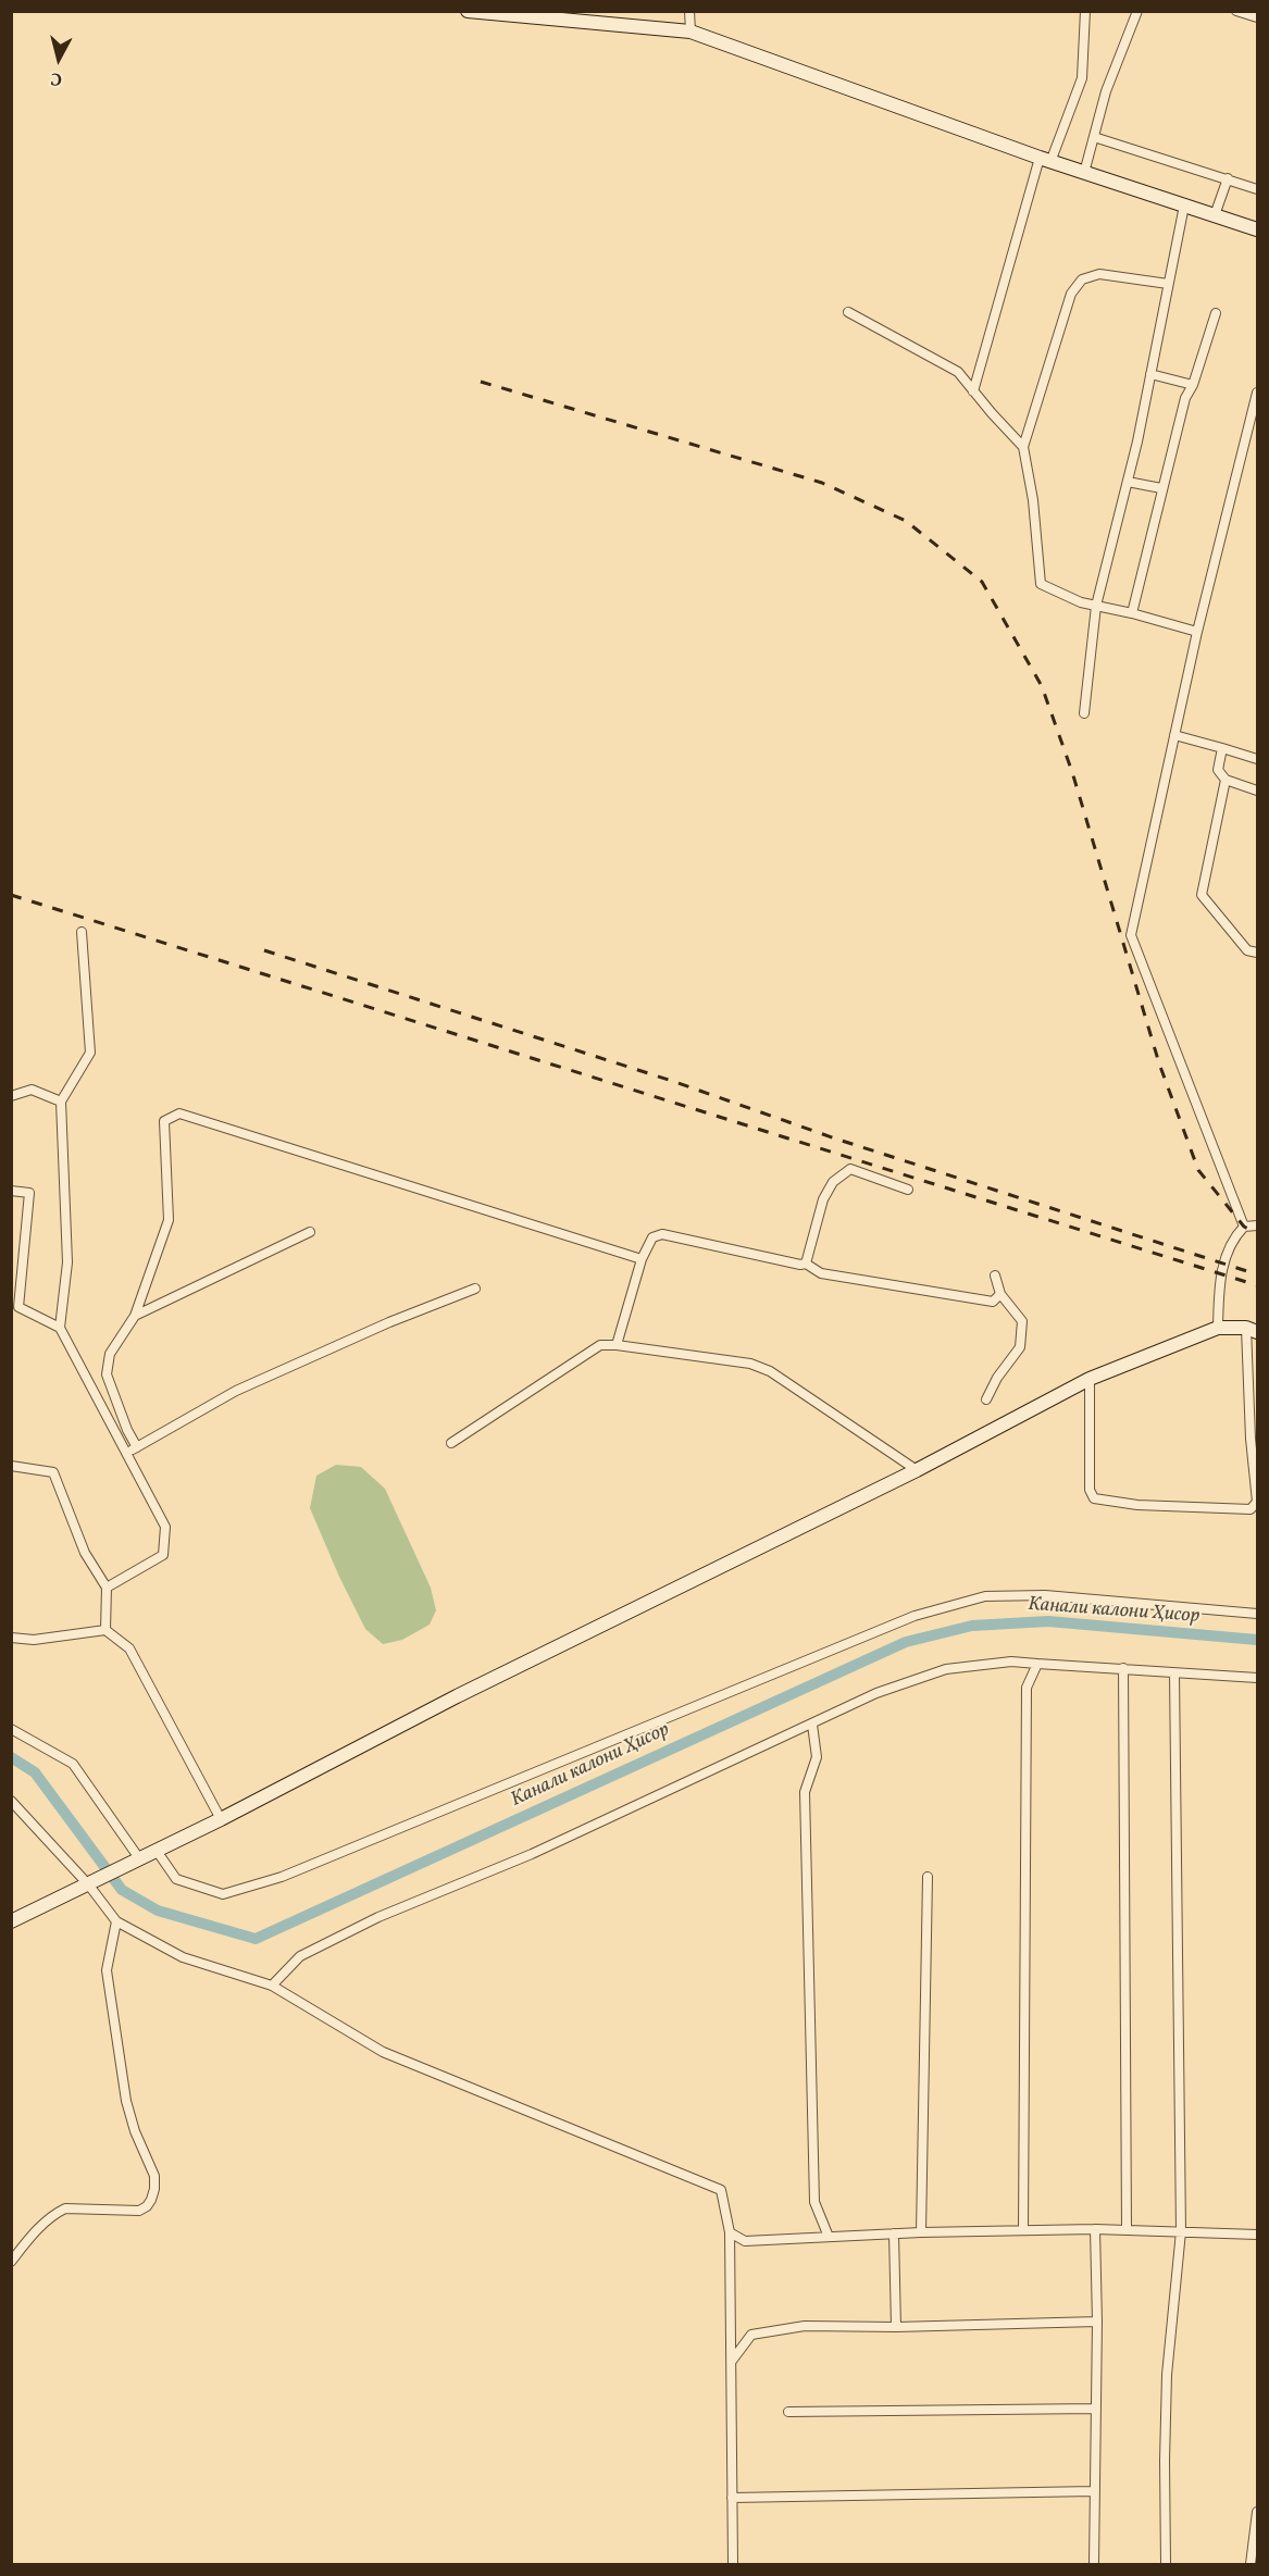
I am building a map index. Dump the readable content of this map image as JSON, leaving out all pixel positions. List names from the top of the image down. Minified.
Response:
{"water":["Канали калони Ҳисор"],"north":"bottom"}
